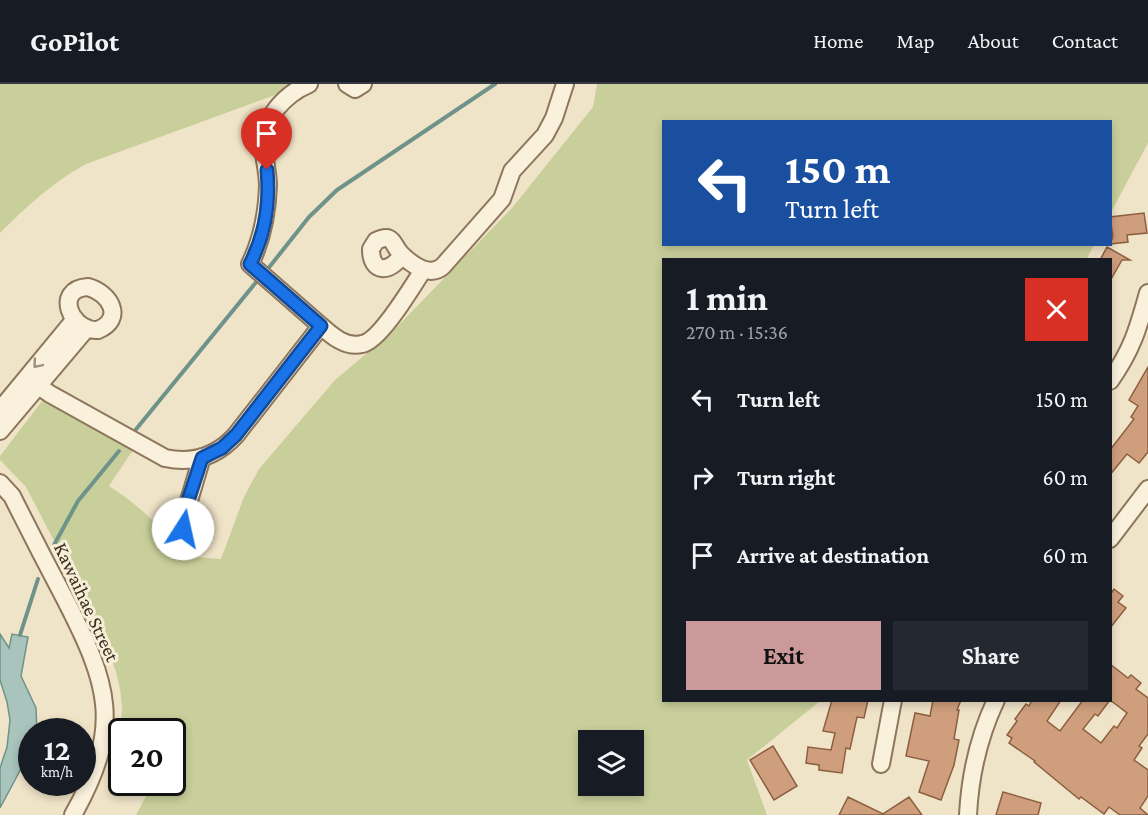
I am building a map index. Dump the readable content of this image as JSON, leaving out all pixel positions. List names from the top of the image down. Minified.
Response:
{"streets":{"street":["Kawaihae Street"]},"page":{"header":"GoPilot","nav":["Home","Map","About","Contact"],"turn":["150 m","Turn left"],"heading":["1 min","270 m · 15:36"],"list":[{"name":"Turn left","value":"150 m"},{"name":"Turn right","value":"60 m"},{"name":"Arrive at destination","value":"60 m"}],"buttons":["Exit","Share"],"speed":"12 km/h","limit":"20"}}
